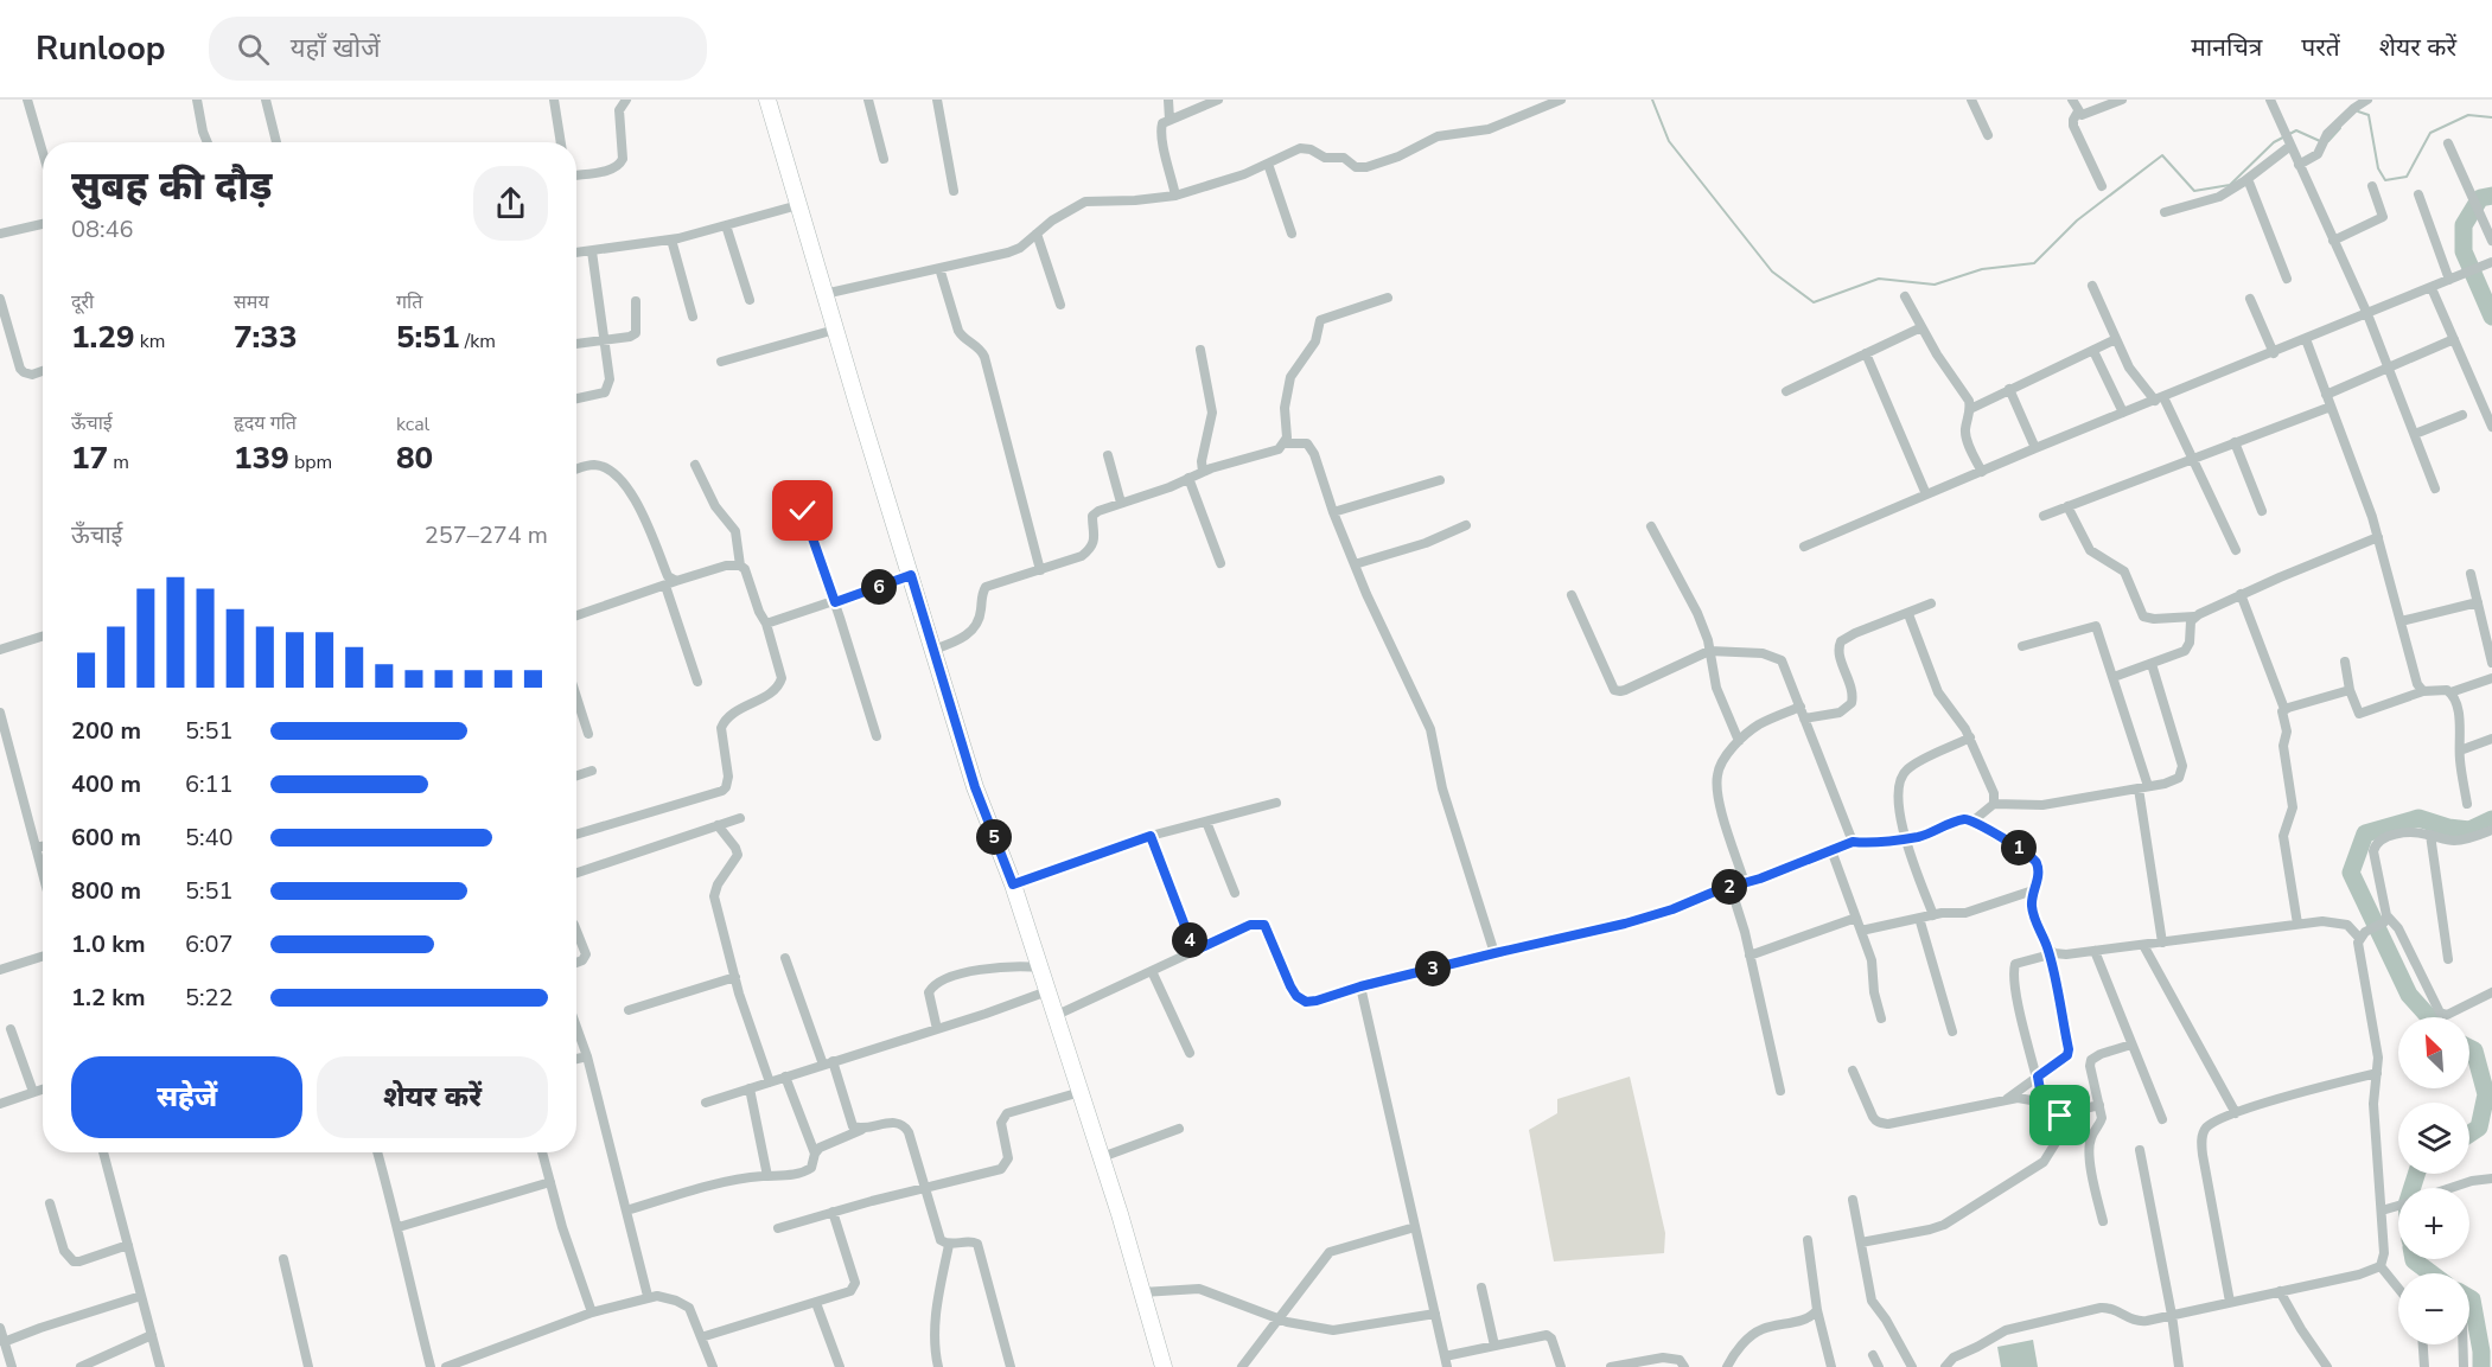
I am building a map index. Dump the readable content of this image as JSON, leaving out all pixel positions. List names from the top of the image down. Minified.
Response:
{"north":"top left","page":{"header":"Runloop","search":"यहाँ खोजें","nav":["मानचित्र","परतें","शेयर करें"],"heading":["सुबह की दौड़","08:46"],"stats":[["दूरी","1.29 km"],["समय","7:33"],["गति","5:51 /km"],["ऊँचाई","17 m"],["हृदय गति","139 bpm"],["kcal","80"]],"chart":["ऊँचाई","257–274 m"],"pins":["6","5","1","2","4","3"],"list":[{"name":"200 m","note":"5:51"},{"name":"400 m","note":"6:11"},{"name":"600 m","note":"5:40"},{"name":"800 m","note":"5:51"},{"name":"1.0 km","note":"6:07"},{"name":"1.2 km","note":"5:22"}],"map_buttons":["+","−"],"buttons":["सहेजें","शेयर करें"]}}
